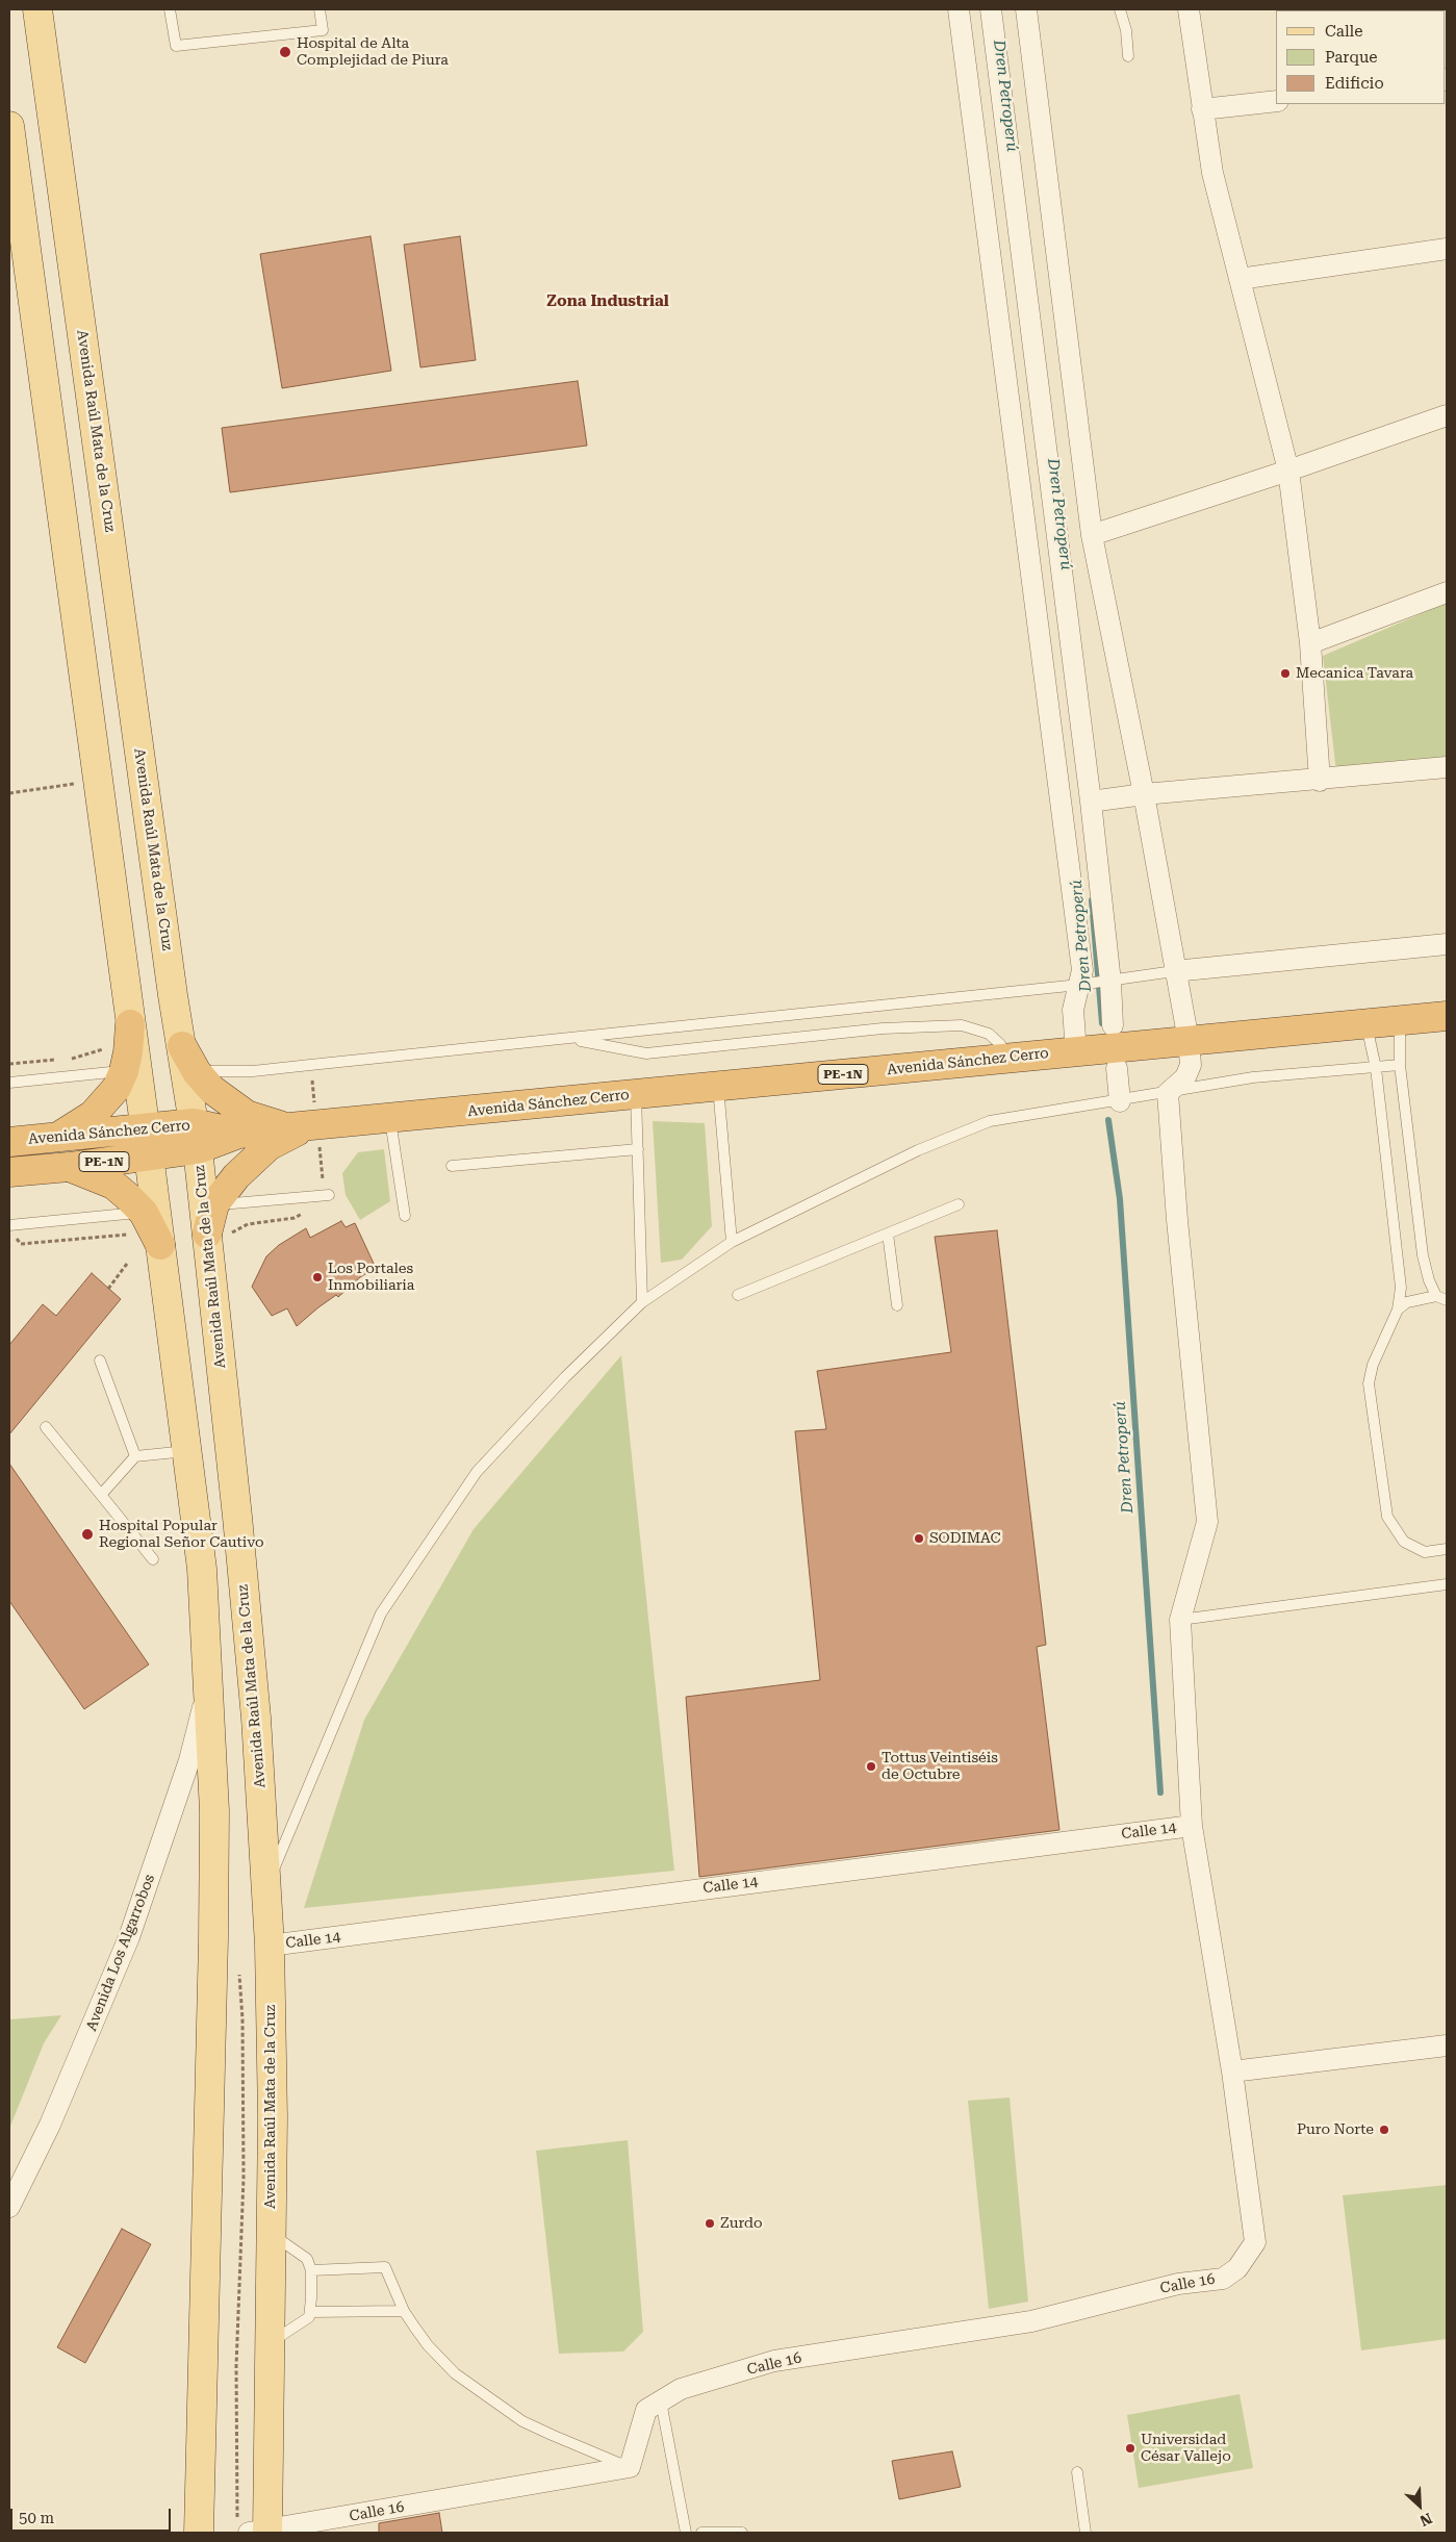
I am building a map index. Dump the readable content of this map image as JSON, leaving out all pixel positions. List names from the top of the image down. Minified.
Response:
{"streets":{"highway":["Avenida Sánchez Cerro","PE-1N"],"main road":["Avenida Raúl Mata de la Cruz"],"street":["Calle 14","Avenida Los Algarrobos","Calle 16"]},"crossings":[["Avenida Raúl Mata de la Cruz","Avenida Sánchez Cerro"],["Avenida Raúl Mata de la Cruz","Calle 14"],["Avenida Raúl Mata de la Cruz","Calle 16"]],"districts":["Zona Industrial"],"water":["Dren Petroperú"],"places":["Hospital de Alta Complejidad de Piura","Mecanica Tavara","Los Portales Inmobiliaria","Hospital Popular Regional Señor Cautivo","SODIMAC","Tottus Veintiséis de Octubre","Puro Norte","Zurdo","Universidad César Vallejo"],"legend":["Calle","Parque","Edificio"],"scale_bar":"50 m","north":"bottom right"}
